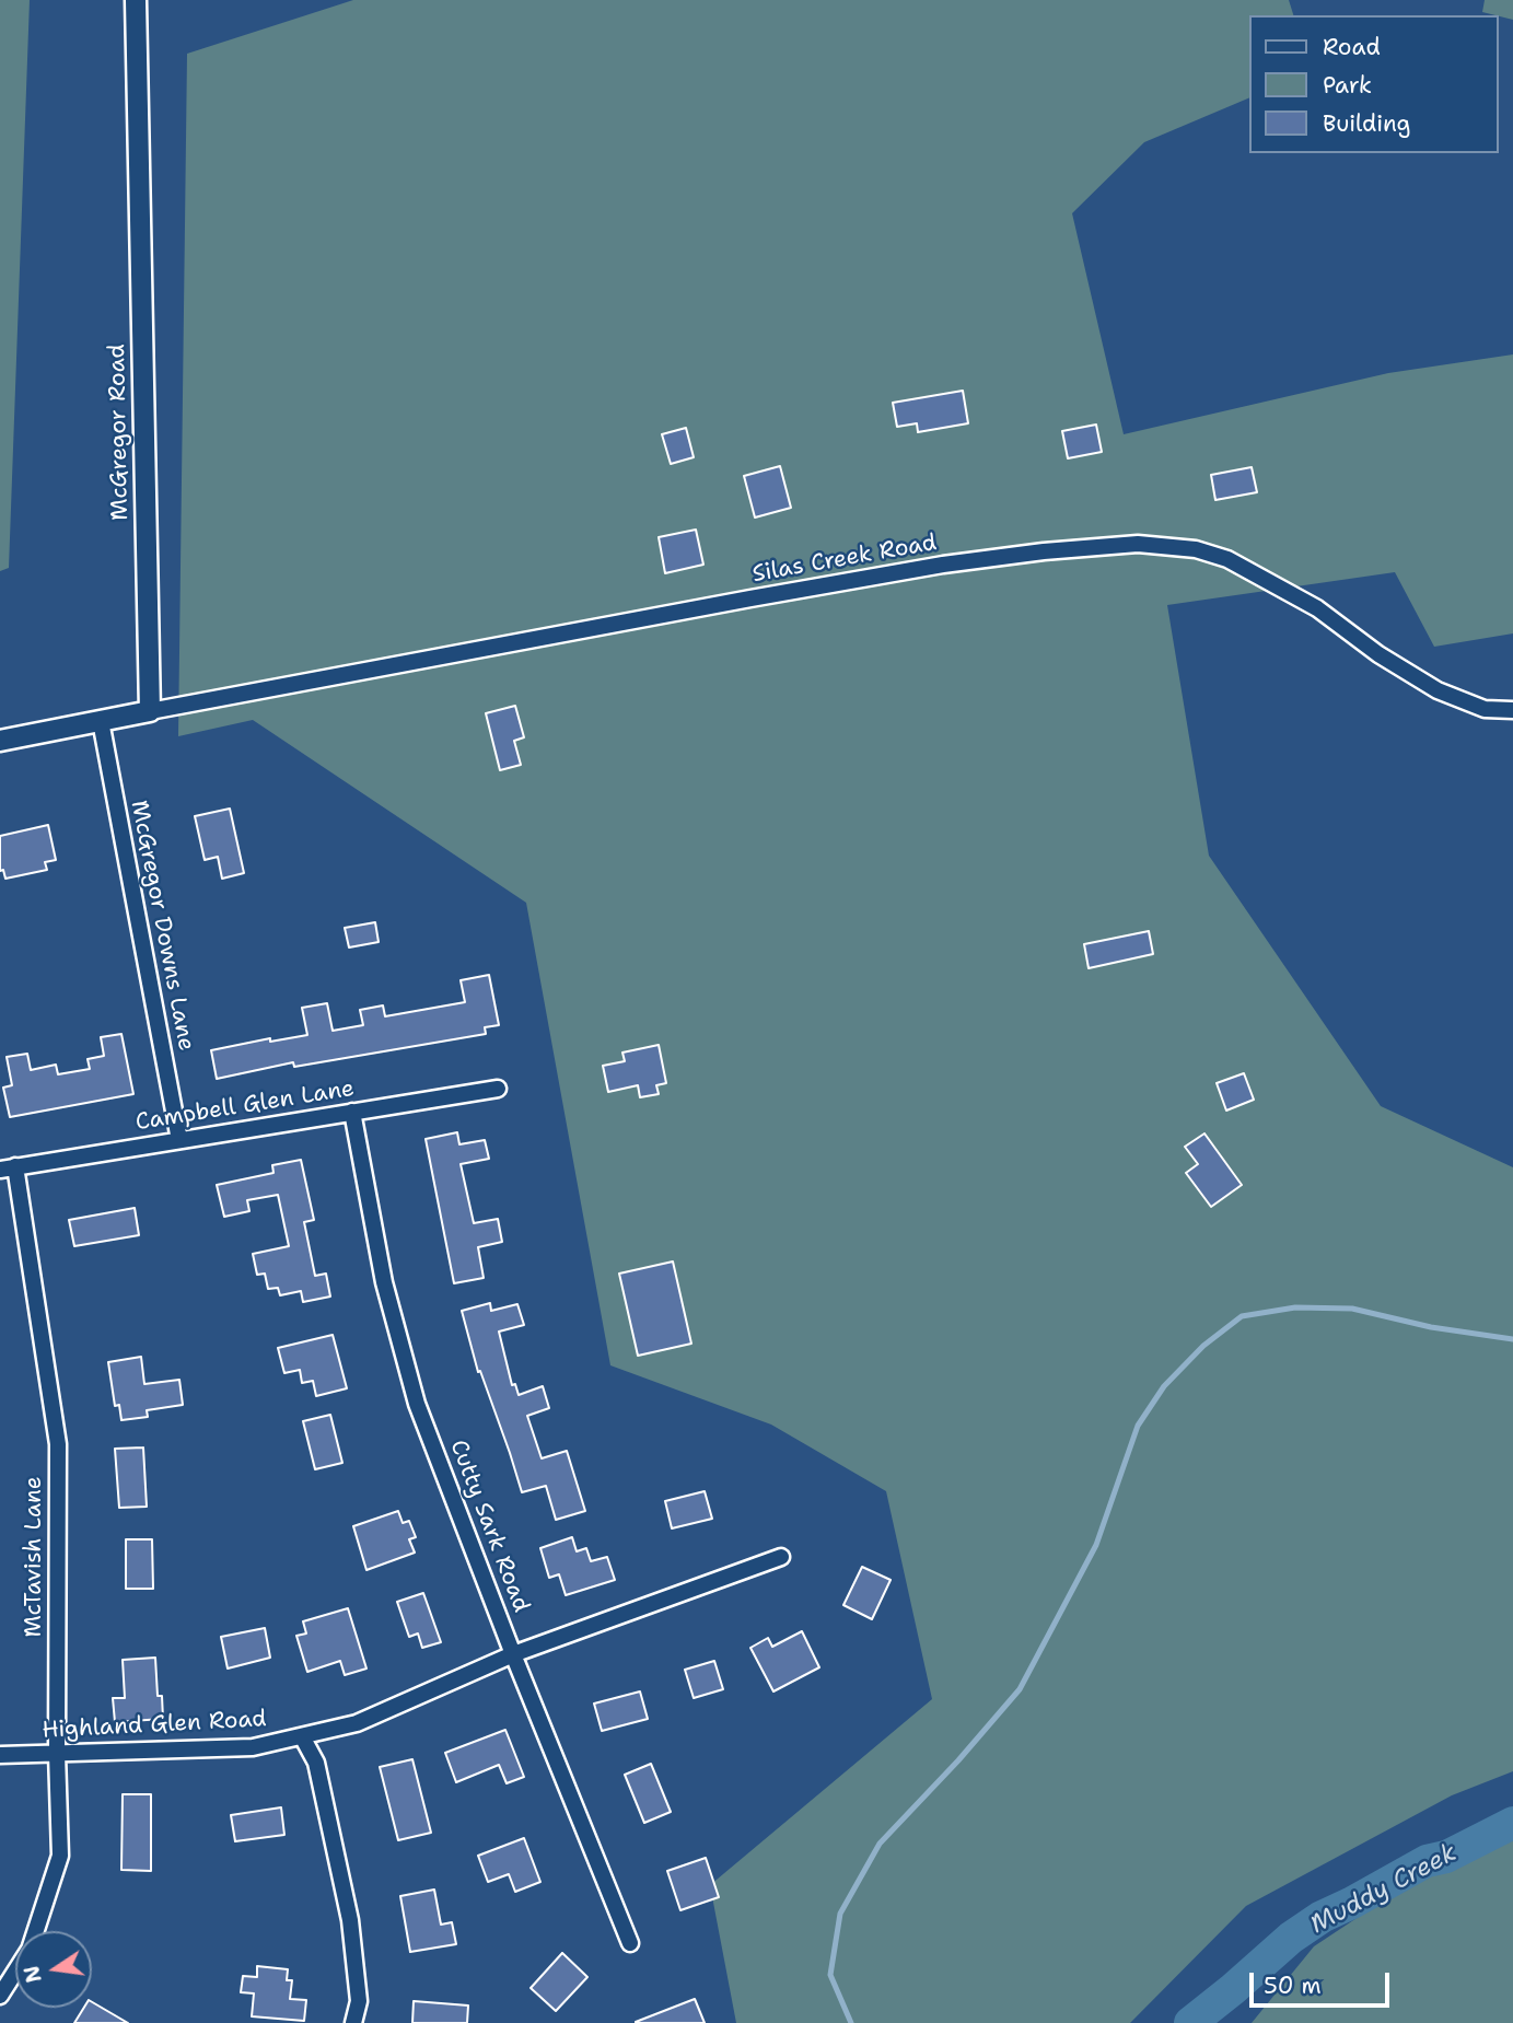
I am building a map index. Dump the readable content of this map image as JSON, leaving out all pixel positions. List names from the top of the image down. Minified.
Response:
{"streets":{"street":["McGregor Road","Silas Creek Road","McGregor Downs Lane","Campbell Glen Lane","Cutty Sark Road","McTavish Lane","Highland Glen Road"]},"crossings":[["McGregor Road","Silas Creek Road"],["McGregor Downs Lane","Campbell Glen Lane"],["Campbell Glen Lane","Cutty Sark Road"],["Campbell Glen Lane","McTavish Lane"],["Cutty Sark Road","Highland Glen Road"],["McTavish Lane","Highland Glen Road"]],"water":["Muddy Creek"],"legend":["Road","Park","Building"],"scale_bar":"50 m","north":"left"}
